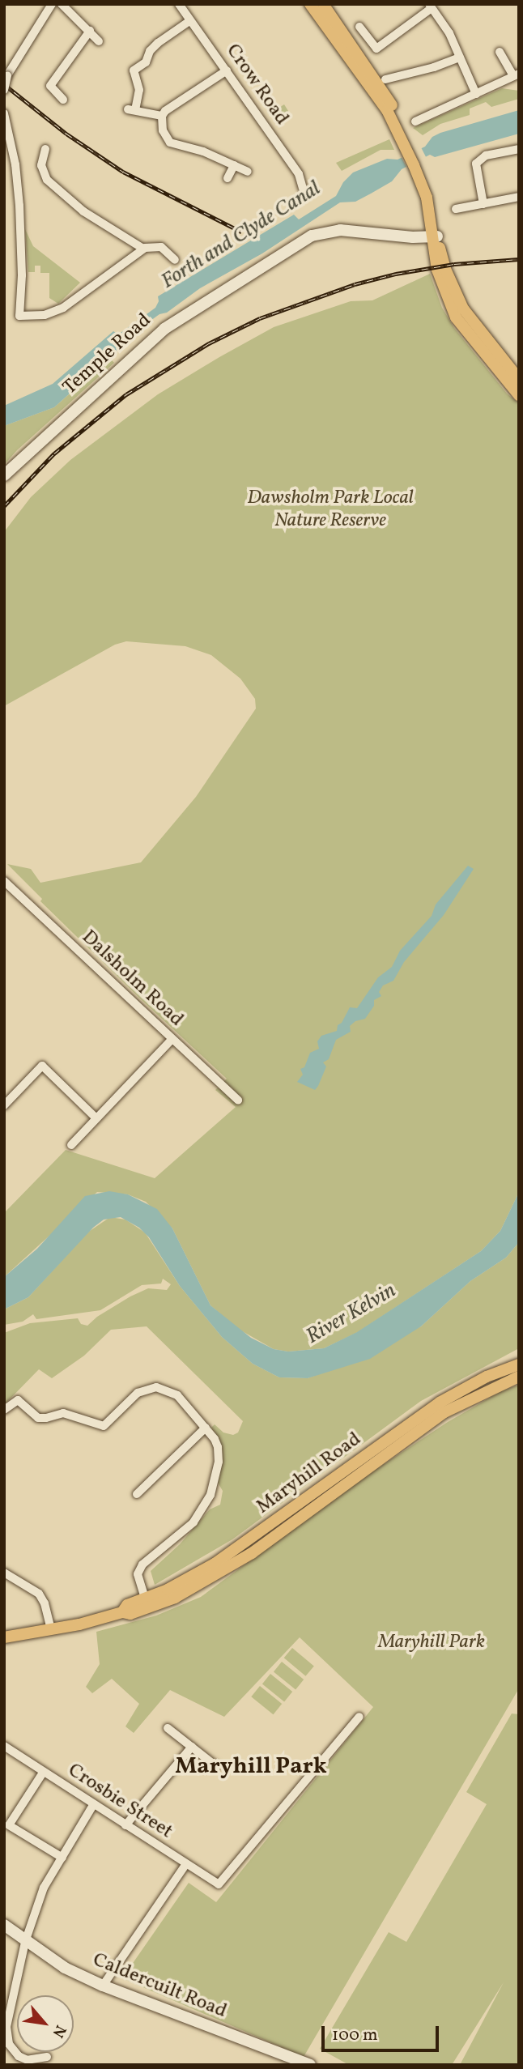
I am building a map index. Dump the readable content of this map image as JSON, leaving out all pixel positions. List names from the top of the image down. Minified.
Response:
{"streets":{"main road":["Maryhill Road"],"street":["Crow Road","Temple Road","Dalsholm Road","Crosbie Street","Caldercuilt Road"]},"districts":["Maryhill Park"],"water":["Forth and Clyde Canal","River Kelvin"],"parks":["Dawsholm Park Local Nature Reserve","Maryhill Park"],"scale_bar":"100 m","north":"bottom right"}
